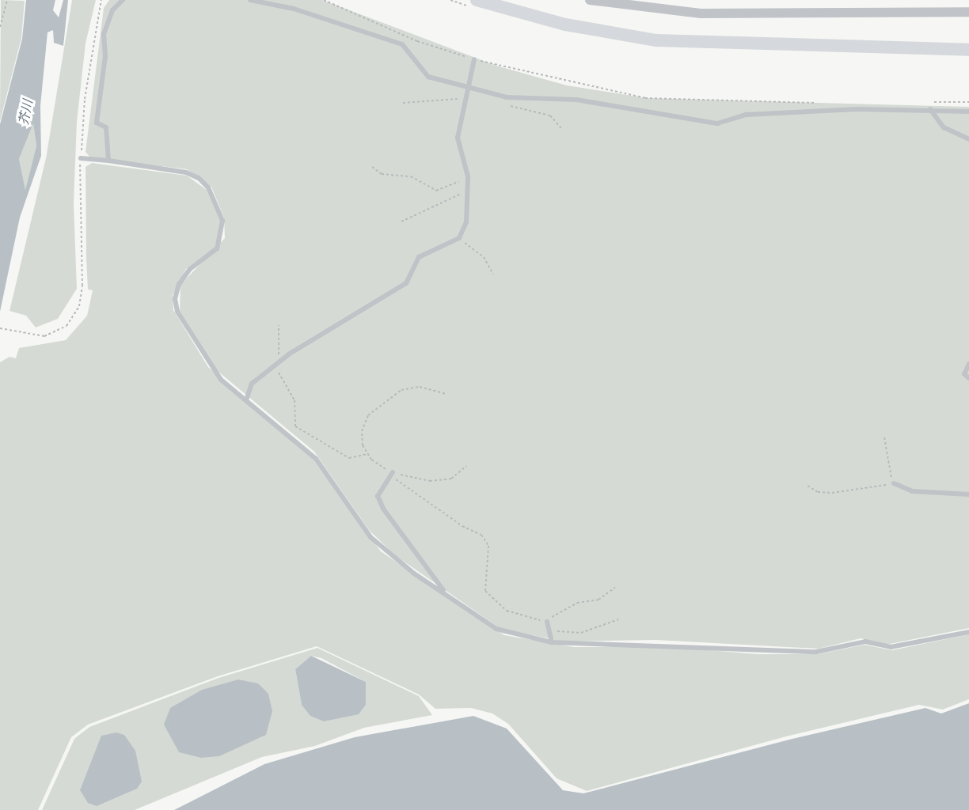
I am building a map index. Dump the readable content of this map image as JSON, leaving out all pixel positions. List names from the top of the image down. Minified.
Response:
{"water":["芥川"]}
